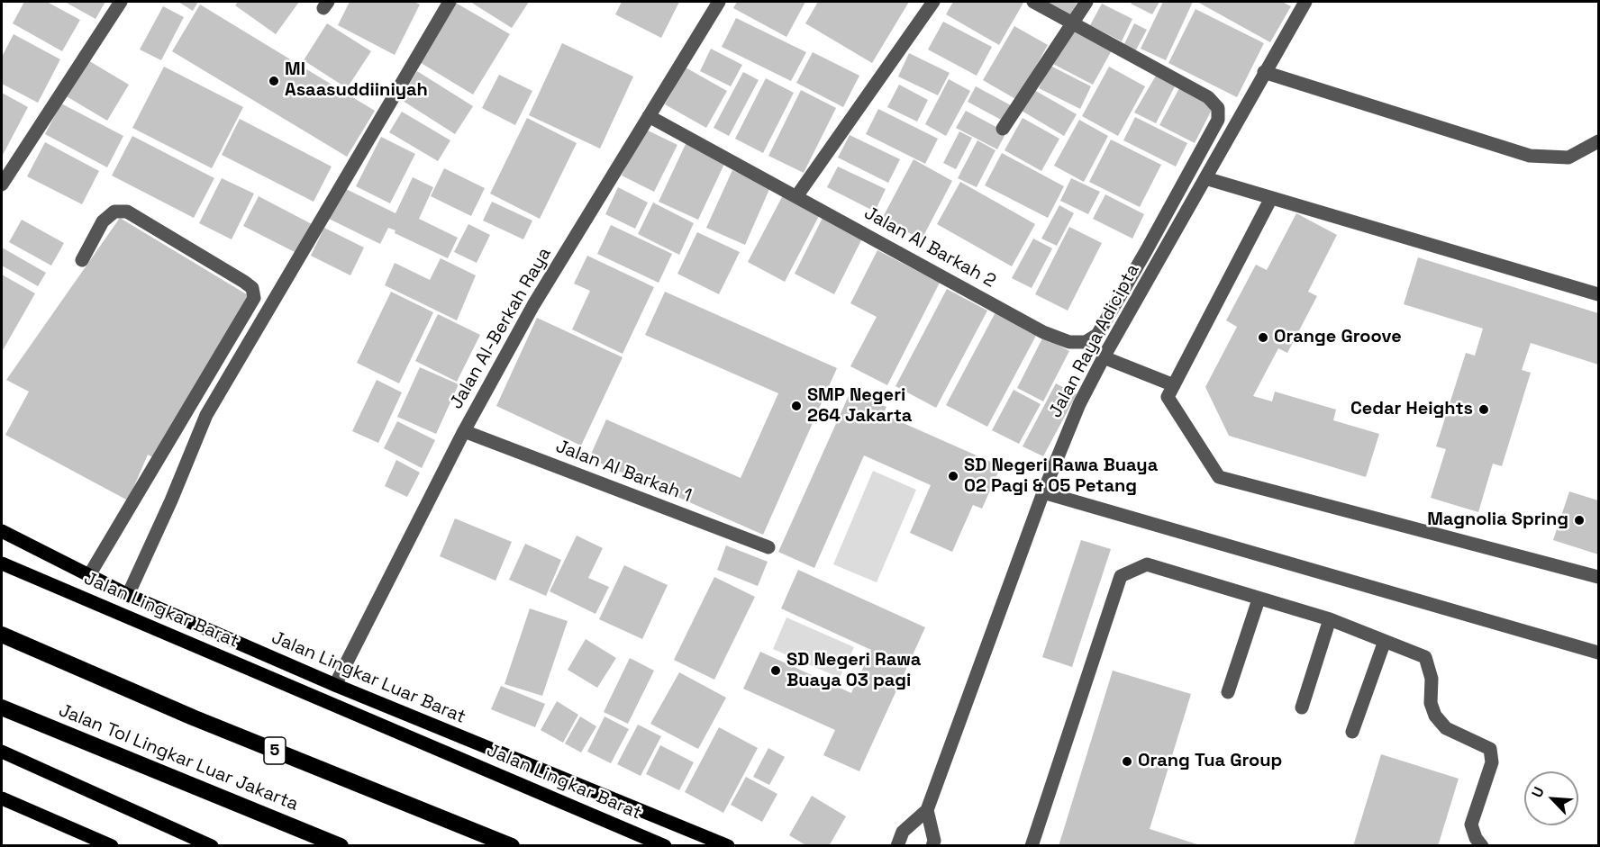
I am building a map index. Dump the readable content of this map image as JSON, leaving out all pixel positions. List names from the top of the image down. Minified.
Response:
{"streets":{"highway":["5","Jalan Tol Lingkar Luar Jakarta"],"main road":["Jalan Lingkar Barat","Jalan Lingkar Luar Barat"],"street":["Jalan Al Barkah 2","Jalan Al-Berkah Raya","Jalan Raya Adicipta","Jalan Al Barkah 1"]},"crossings":[["Jalan Al Barkah 2","Jalan Al-Berkah Raya"],["Jalan Al-Berkah Raya","Jalan Al Barkah 1"],["Jalan Al-Berkah Raya","Jalan Lingkar Luar Barat"]],"places":["MI Asaasuddiiniyah","Orange Groove","SMP Negeri 264 Jakarta","Cedar Heights","SD Negeri Rawa Buaya 02 Pagi & 05 Petang","Magnolia Spring","SD Negeri Rawa Buaya 03 pagi","Orang Tua Group"],"north":"top left"}
